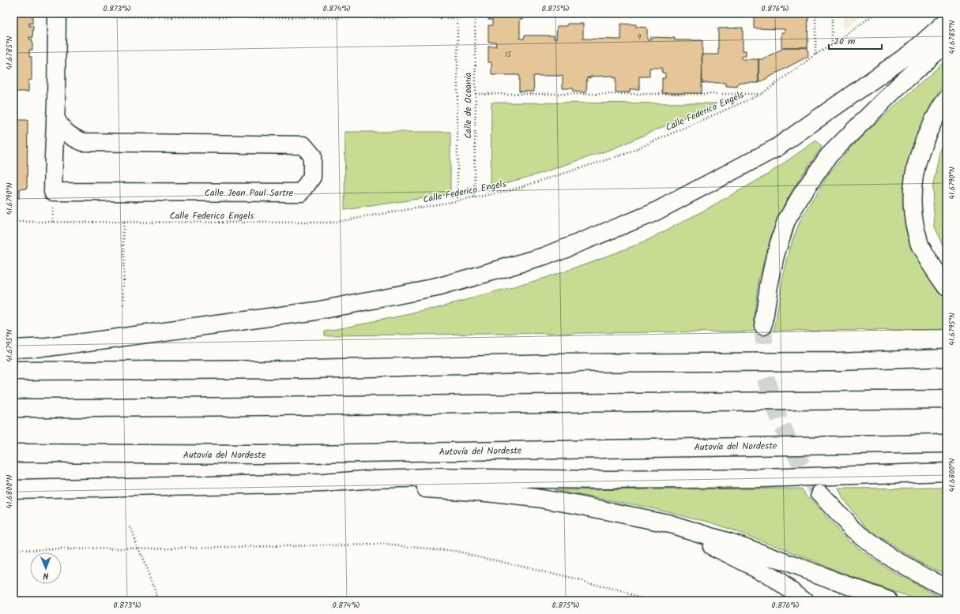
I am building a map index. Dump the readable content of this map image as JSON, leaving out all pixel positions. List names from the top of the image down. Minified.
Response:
{"streets":{"main road":["Calle Jean Paul Sartre","Autovía del Nordeste"],"path":["Calle de Oceanía","Calle Federico Engels"]},"crossings":[["Calle de Oceanía","Calle Federico Engels"]],"house_numbers":["9","15"],"scale_bar":"20 m","north":"bottom","coordinates":["0.873°W","0.874°W","0.875°W","0.876°W","41.6785°N","41.6790°N","41.6795°N","41.6800°N"]}
